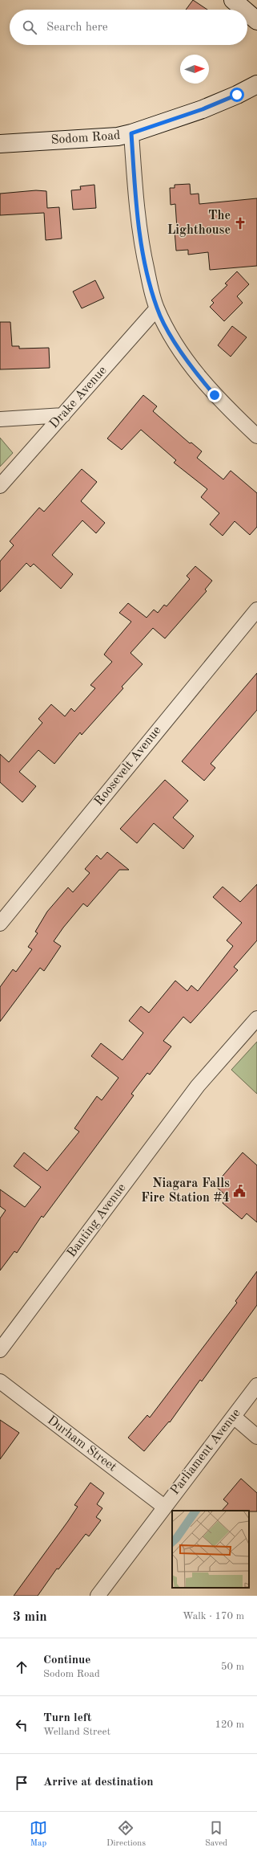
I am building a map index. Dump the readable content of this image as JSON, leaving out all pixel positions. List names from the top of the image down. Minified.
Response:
{"streets":{"main road":["Sodom Road"],"street":["Drake Avenue","Roosevelt Avenue","Banting Avenue","Durham Street","Parliament Avenue"]},"crossings":[["Durham Street","Parliament Avenue"]],"places":{"church":["The Lighthouse"],"public building":["Niagara Falls Fire Station #4"]},"north":"right","page":{"search":"Search here","heading":["3 min","Walk · 170 m"],"list":[["Continue","Sodom Road","50 m"],["Turn left","Welland Street","120 m"],"Arrive at destination"],"nav":["Map","Directions","Saved"]}}
